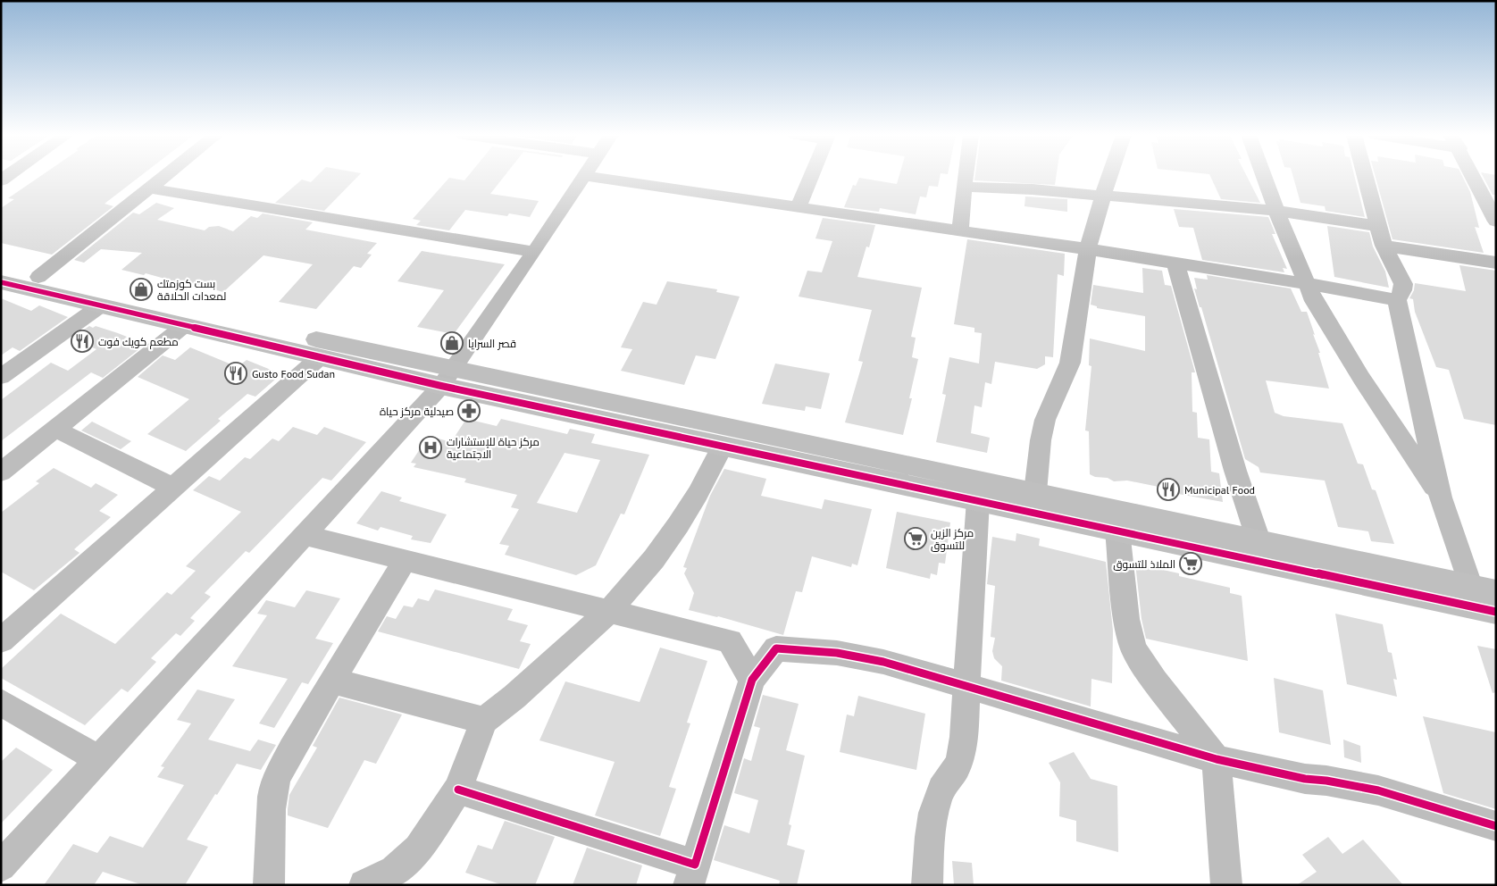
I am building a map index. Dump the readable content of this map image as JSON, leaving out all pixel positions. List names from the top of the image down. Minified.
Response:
{"places":{"shop":["بست كوزمتك لمعدات الحلاقة","قصر السرايا"],"restaurant":["مطعم كويك فوت","Gusto Food Sudan","Municipal Food"],"pharmacy":["صيدلية مركز حياة"],"hospital":["مركز حياة للإستشارات الاجتماعية"],"supermarket":["مركز الزين للتسوق","الملاذ للتسوق"]}}
